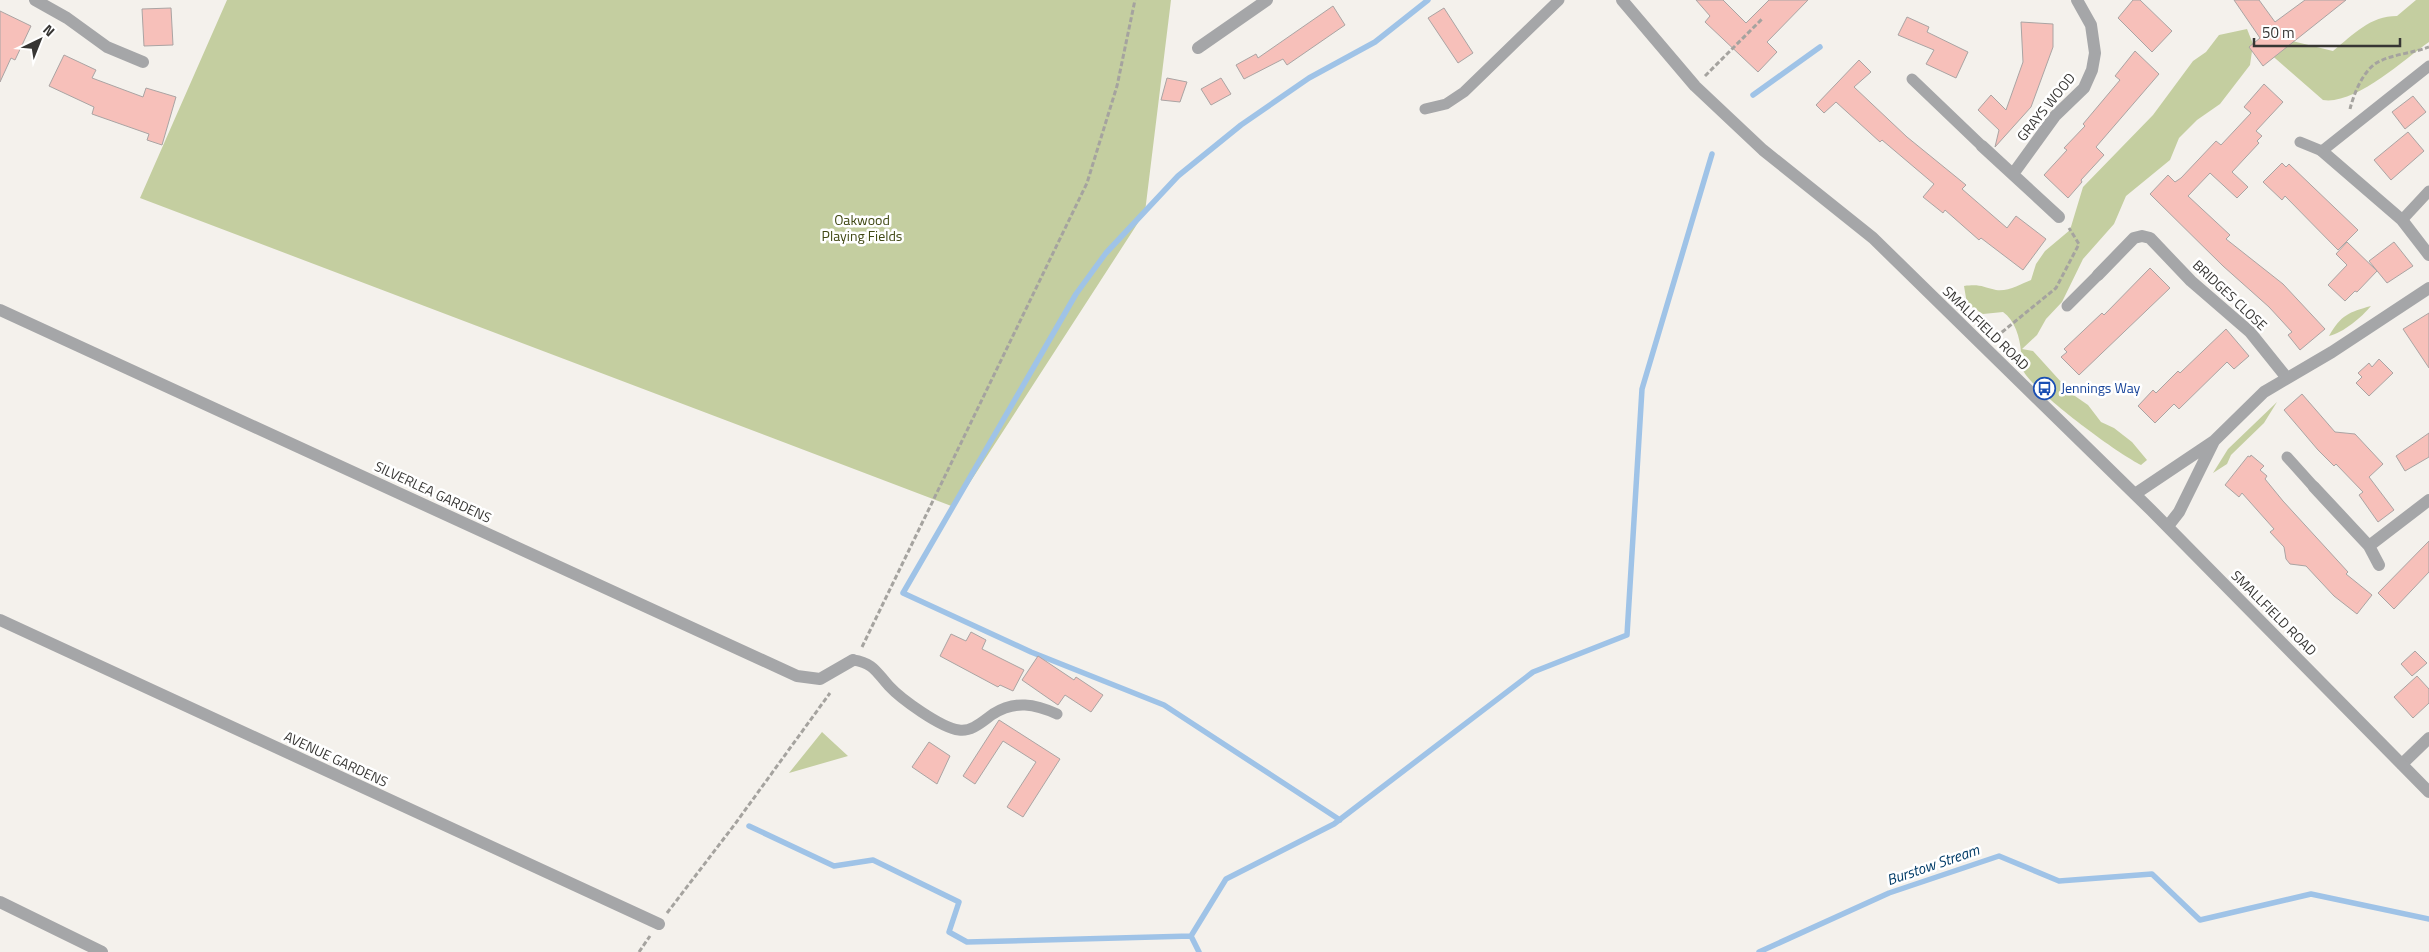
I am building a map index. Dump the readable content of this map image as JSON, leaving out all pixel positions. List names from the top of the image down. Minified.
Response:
{"streets":{"street":["GRAYS WOOD","BRIDGES CLOSE","SMALLFIELD ROAD","SILVERLEA GARDENS","AVENUE GARDENS"]},"water":["Burstow Stream"],"parks":["Oakwood Playing Fields"],"places":{"bus stop":["Jennings Way"]},"scale_bar":"50 m","north":"top right"}
